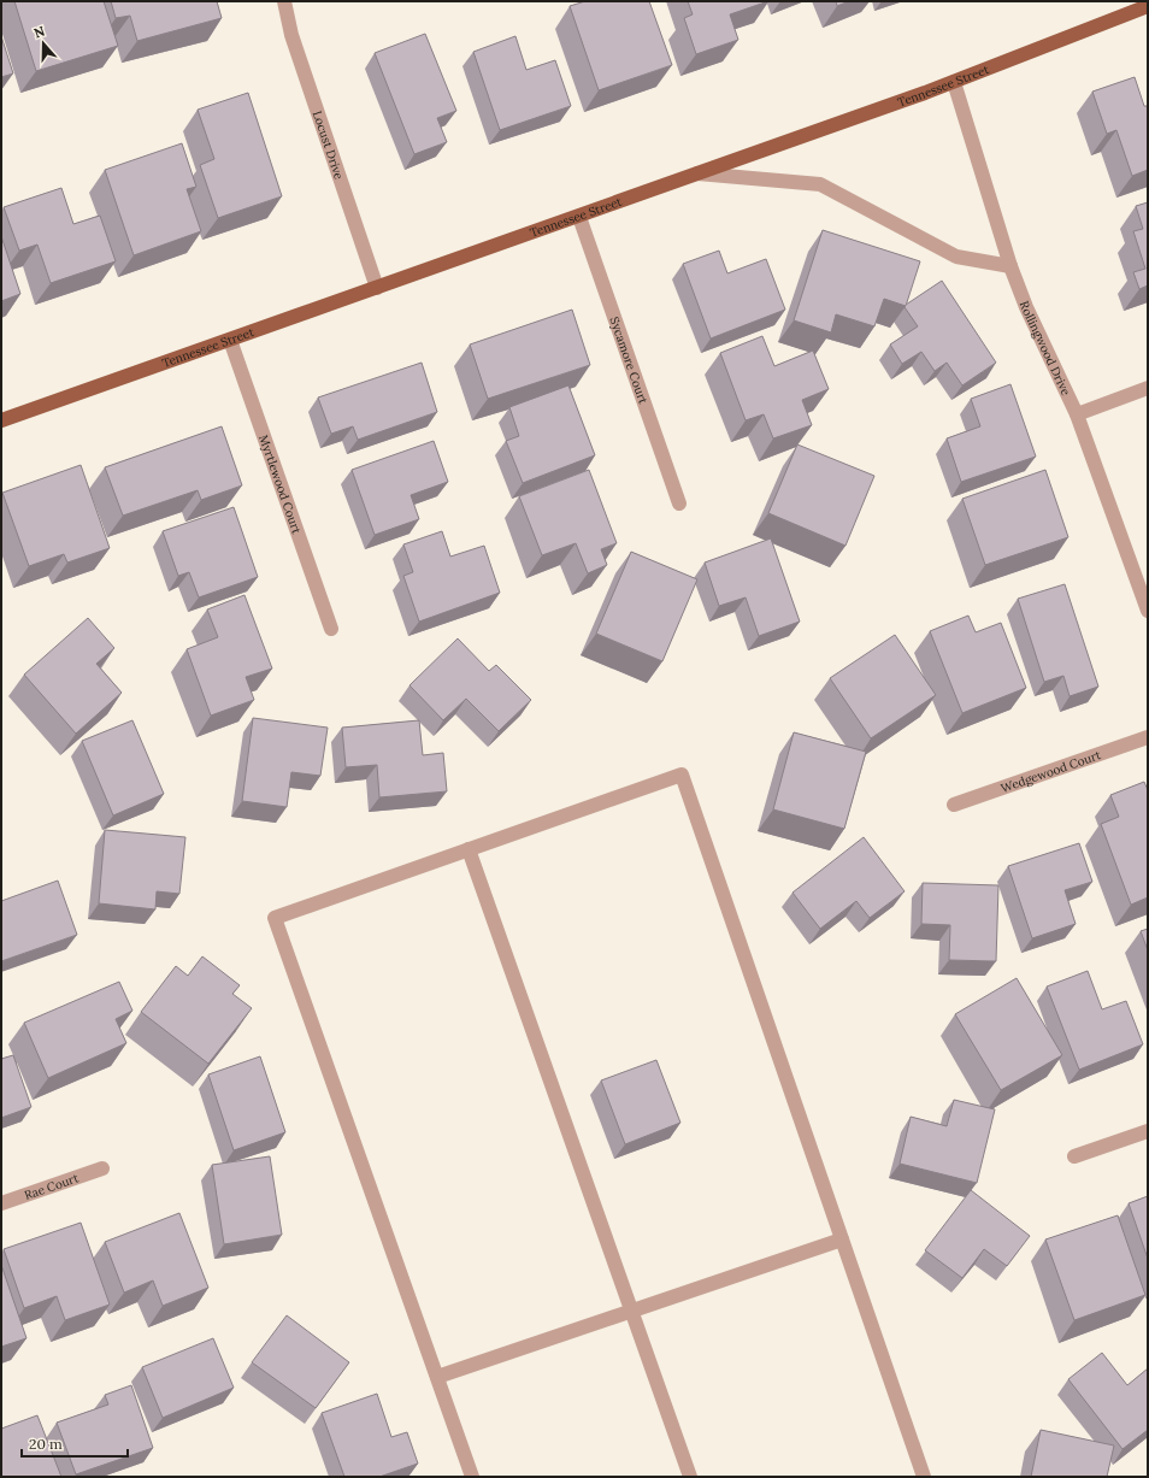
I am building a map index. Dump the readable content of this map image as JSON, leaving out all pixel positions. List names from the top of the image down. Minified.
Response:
{"streets":{"main road":["Tennessee Street"],"street":["Locust Drive","Rollingwood Drive","Sycamore Court","Myrtlewood Court","Wedgewood Court","Rae Court"]},"crossings":[["Tennessee Street","Locust Drive"],["Tennessee Street","Rollingwood Drive"],["Tennessee Street","Sycamore Court"],["Tennessee Street","Myrtlewood Court"]],"scale_bar":"20 m","north":"top"}
